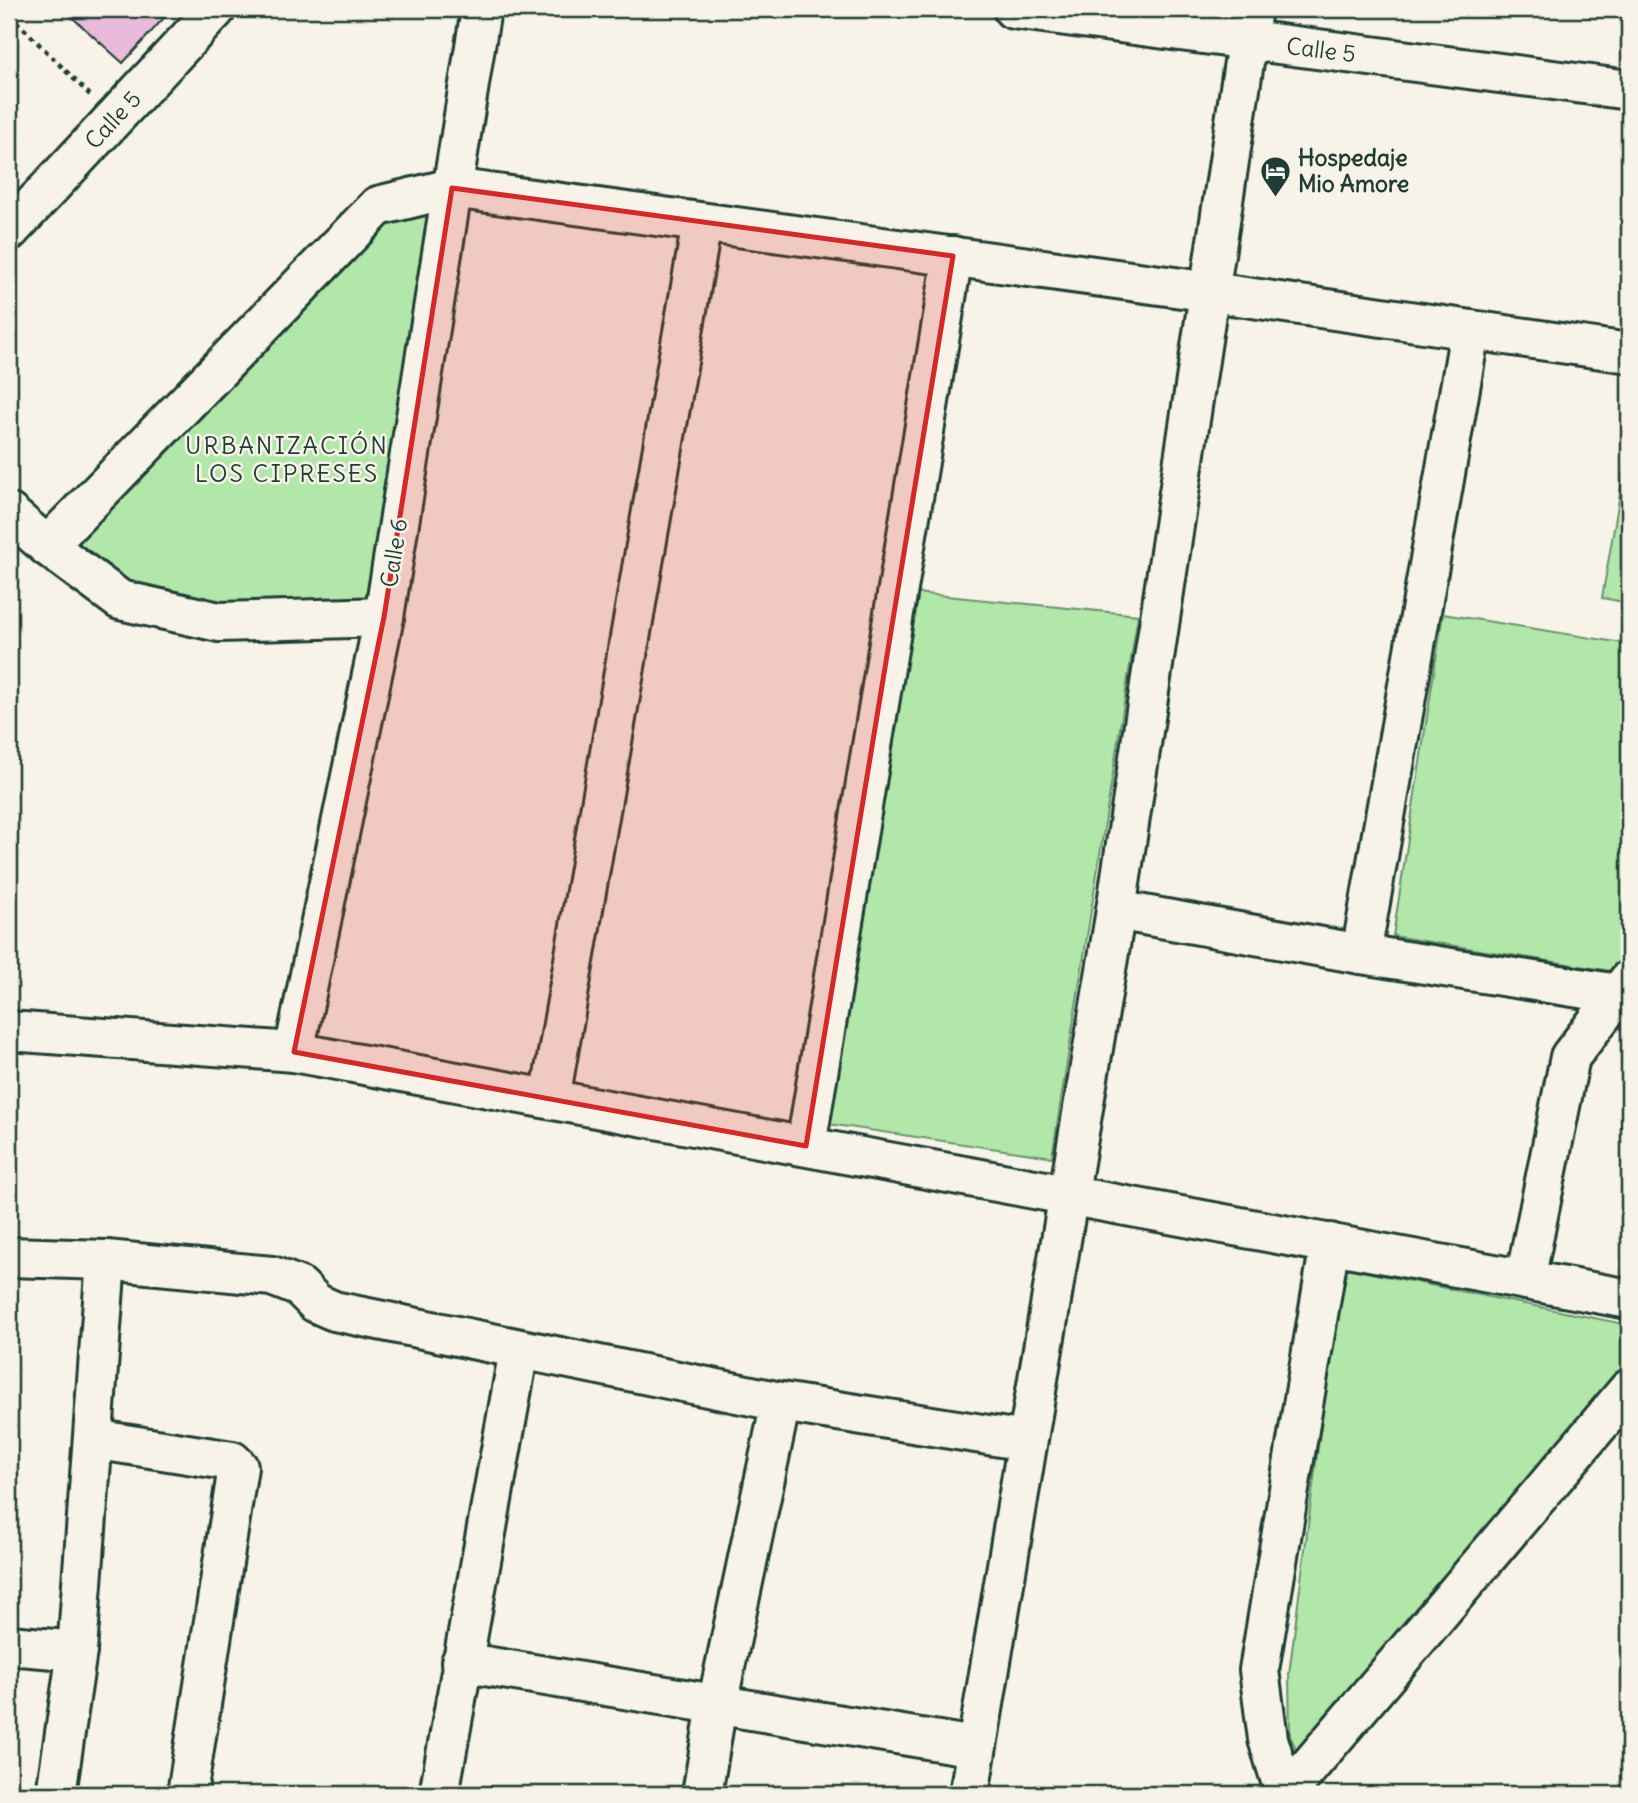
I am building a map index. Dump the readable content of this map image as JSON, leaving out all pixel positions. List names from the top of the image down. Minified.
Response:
{"streets":{"street":["Calle 5","Calle 6"]},"districts":["URBANIZACIÓN LOS CIPRESES"],"places":{"hotel":["Hospedaje Mio Amore"]}}
